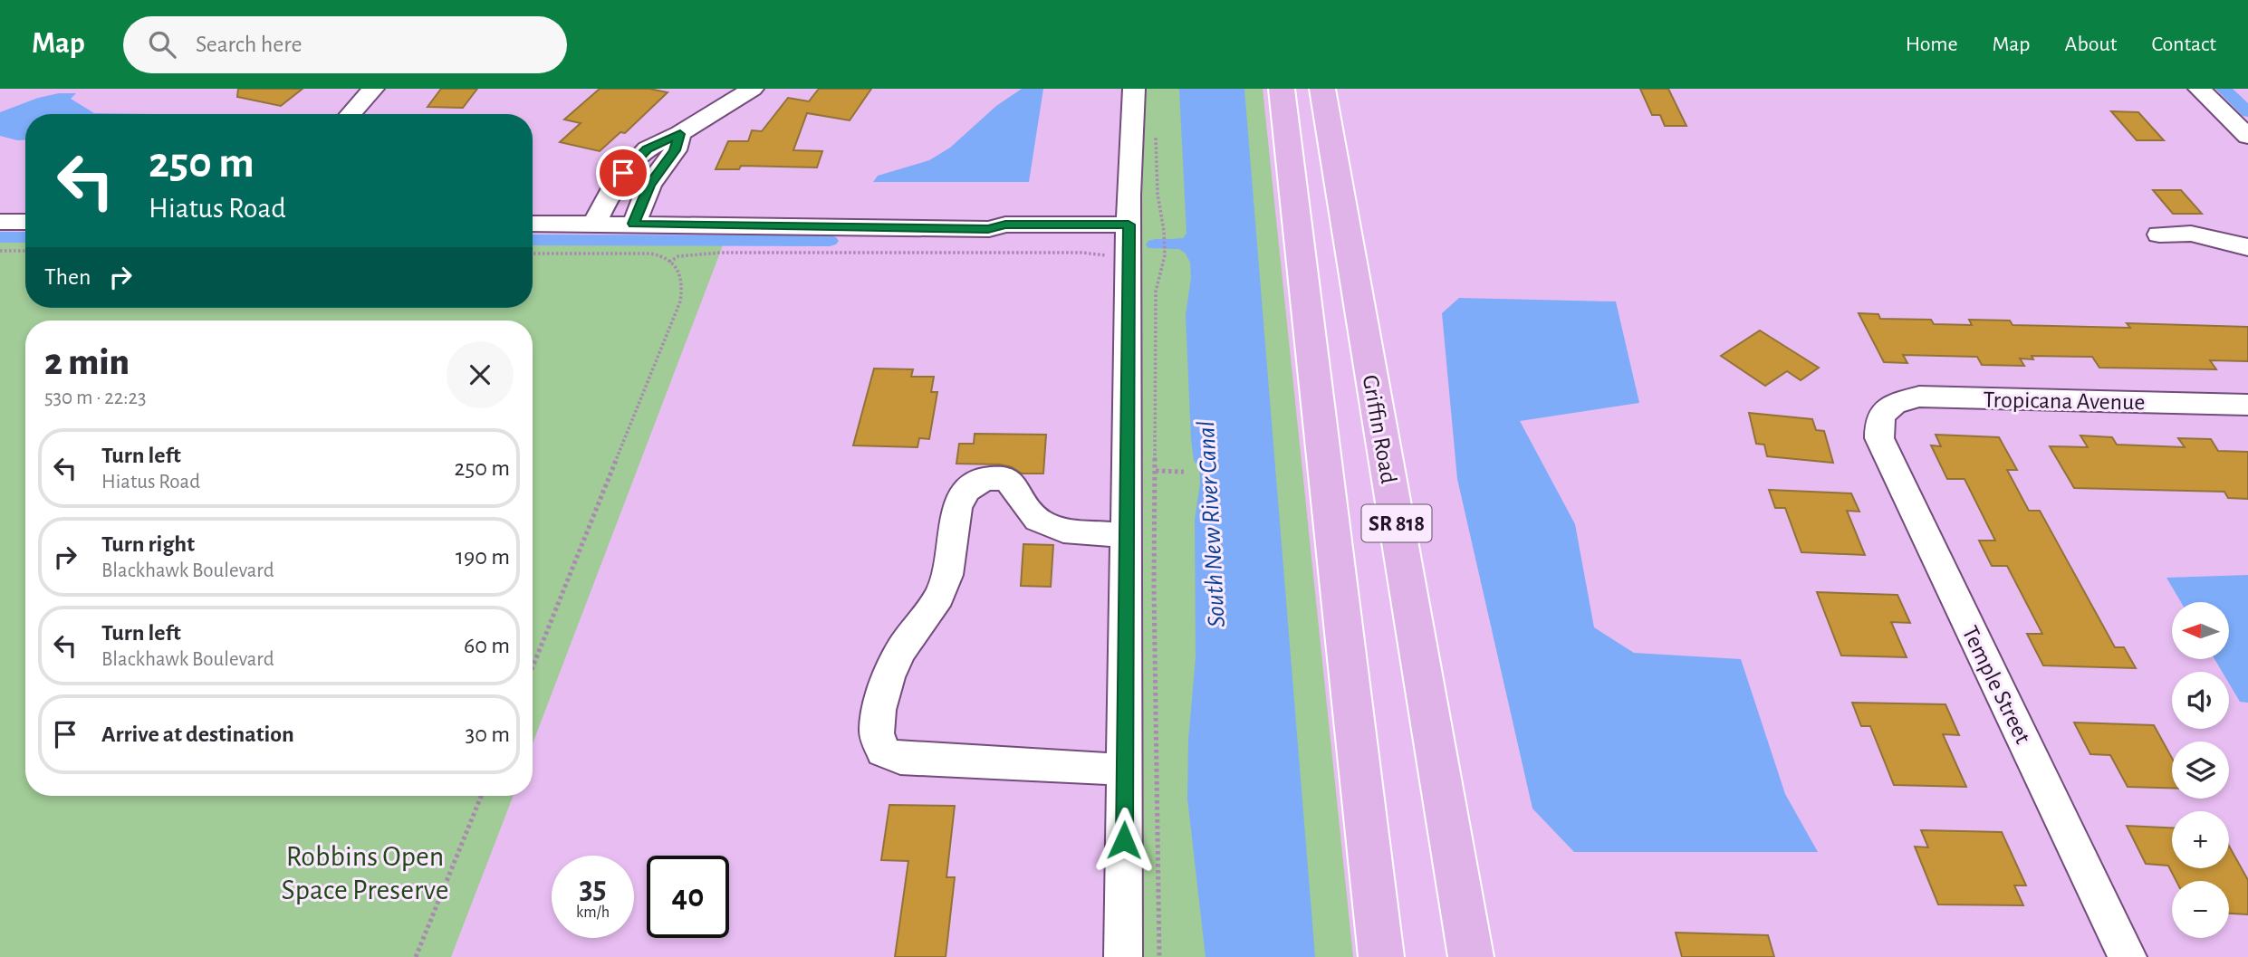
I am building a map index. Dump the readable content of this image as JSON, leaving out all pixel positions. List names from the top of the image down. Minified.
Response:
{"streets":{"main road":["Griffin Road","SR 818"],"street":["Tropicana Avenue","Temple Street"]},"crossings":[["Tropicana Avenue","Temple Street"]],"water":["South New River Canal"],"parks":["Robbins Open Space Preserve"],"north":"left","page":{"header":"Map","search":"Search here","nav":["Home","Map","About","Contact"],"turn":["250 m","Hiatus Road"],"then":"Then","heading":["2 min","530 m · 22:23"],"list":[{"name":"Turn left","note":"Hiatus Road","value":"250 m"},{"name":"Turn right","note":"Blackhawk Boulevard","value":"190 m"},{"name":"Turn left","note":"Blackhawk Boulevard","value":"60 m"},{"name":"Arrive at destination","value":"30 m"}],"map_buttons":["+","−"],"speed":"35 km/h","limit":"40"}}
